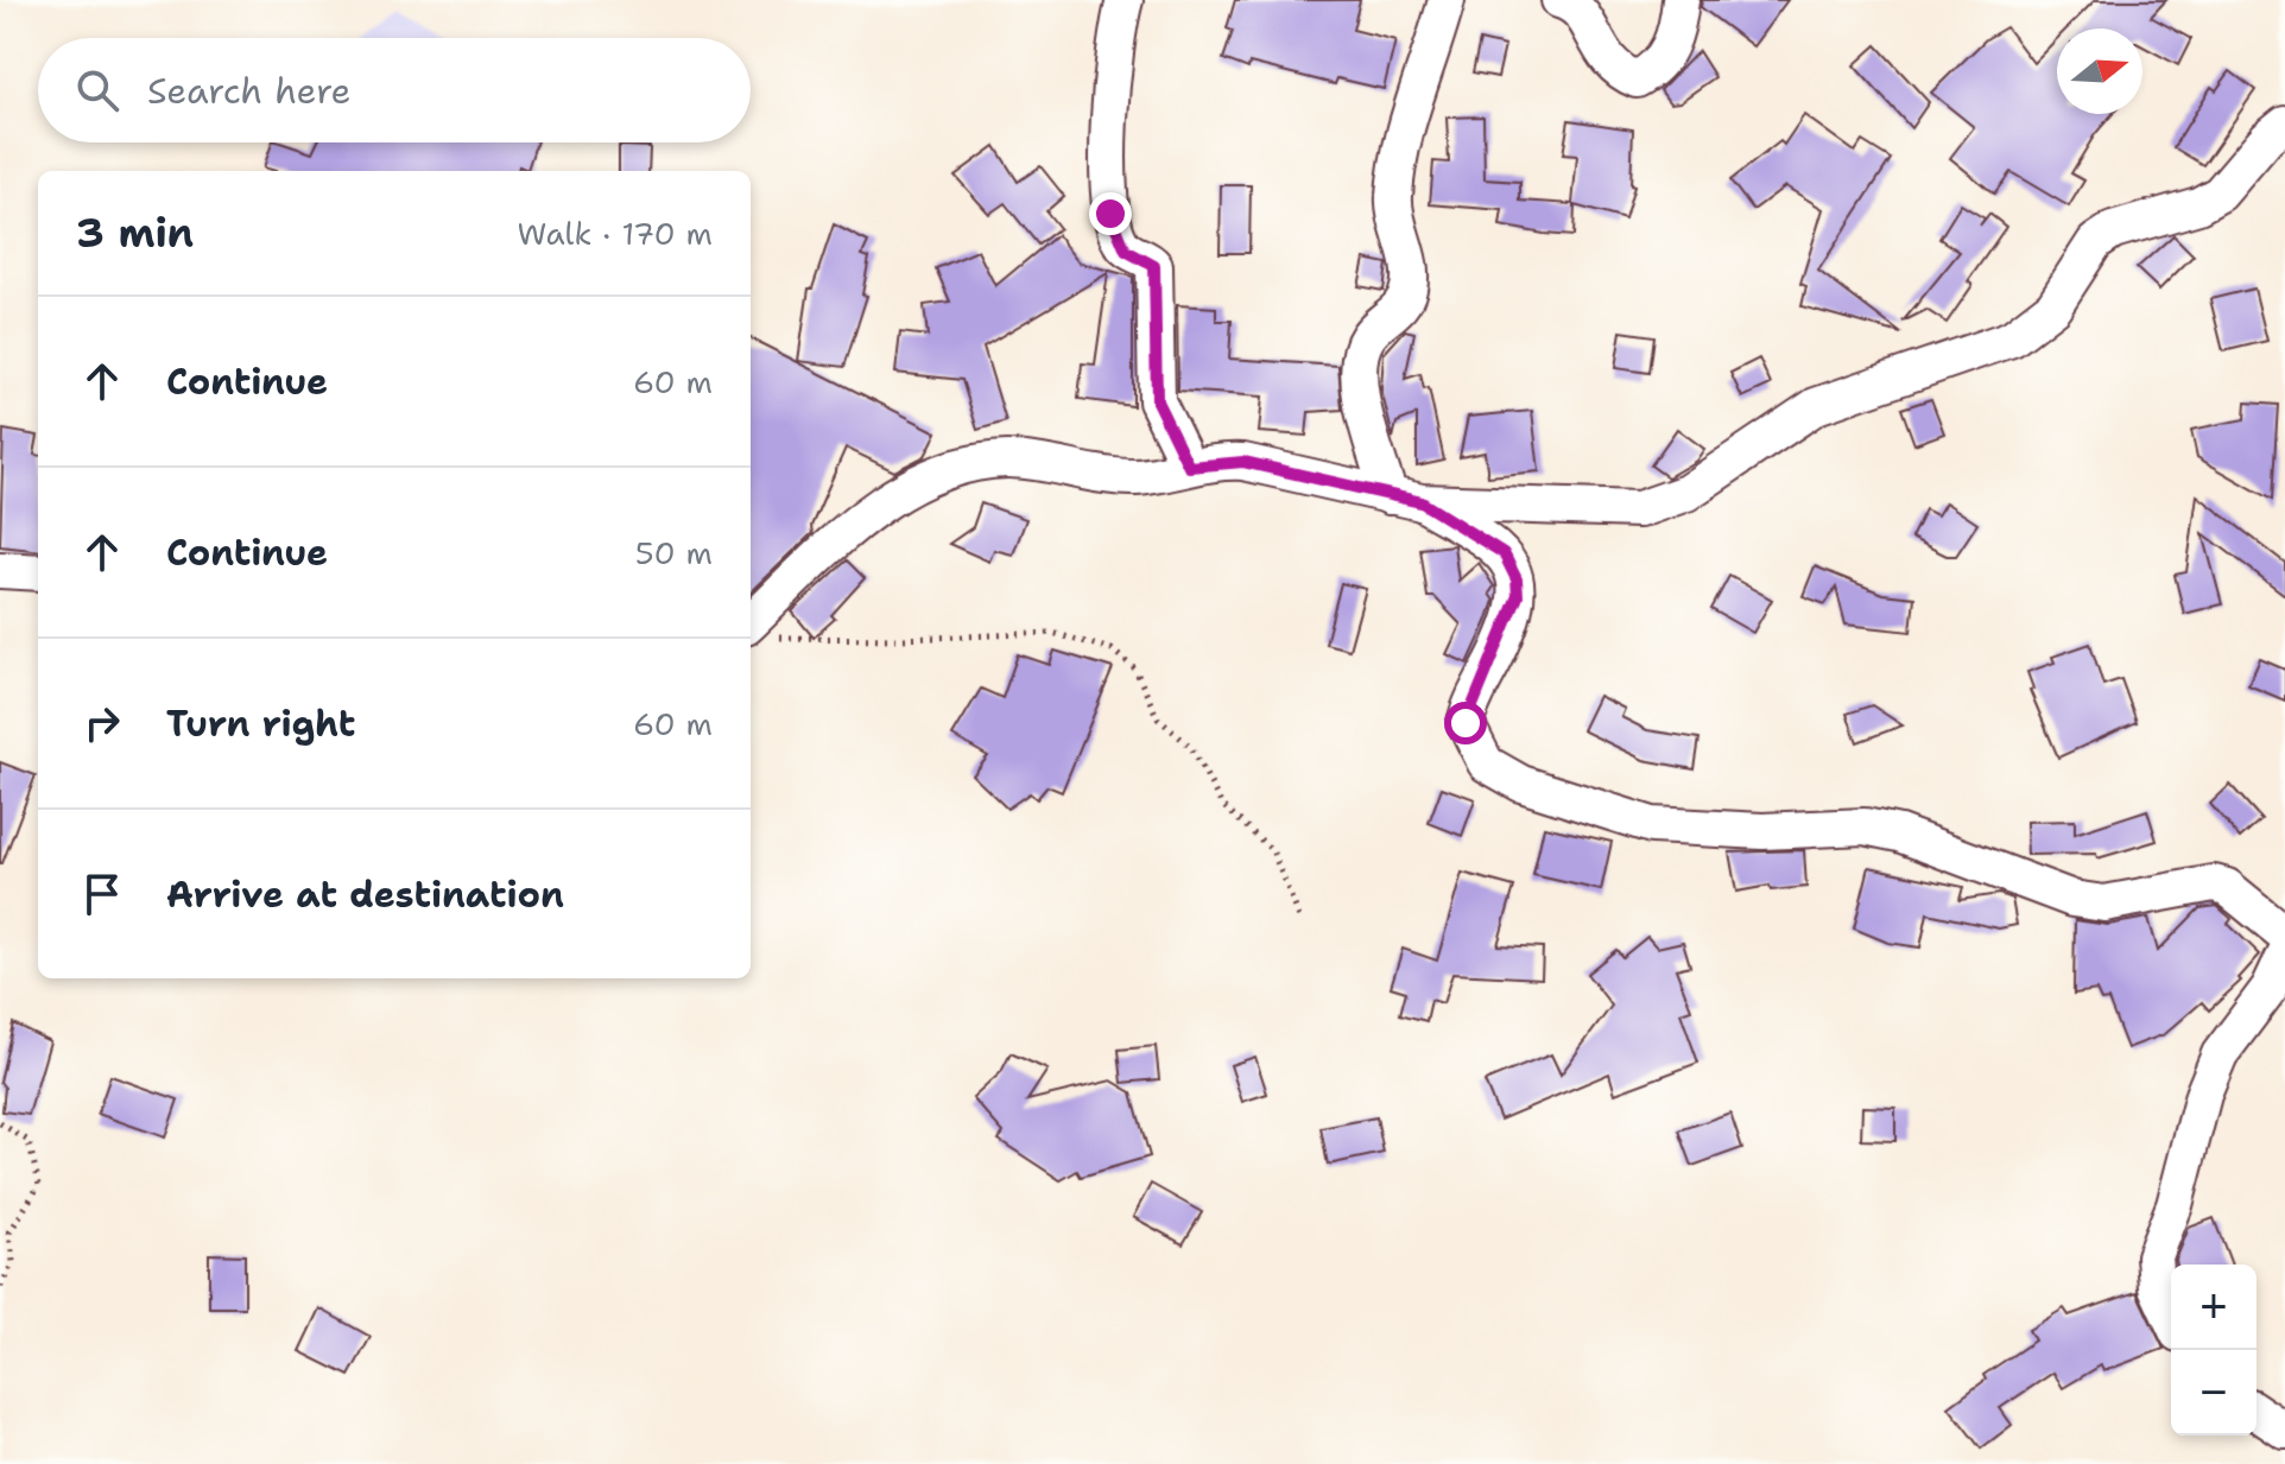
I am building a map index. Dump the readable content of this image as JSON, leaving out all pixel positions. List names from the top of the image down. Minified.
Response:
{"north":"right","page":{"search":"Search here","heading":["3 min","Walk · 170 m"],"list":[["Continue","60 m"],["Continue","50 m"],["Turn right","60 m"],"Arrive at destination"],"map_buttons":["+","−"]}}
